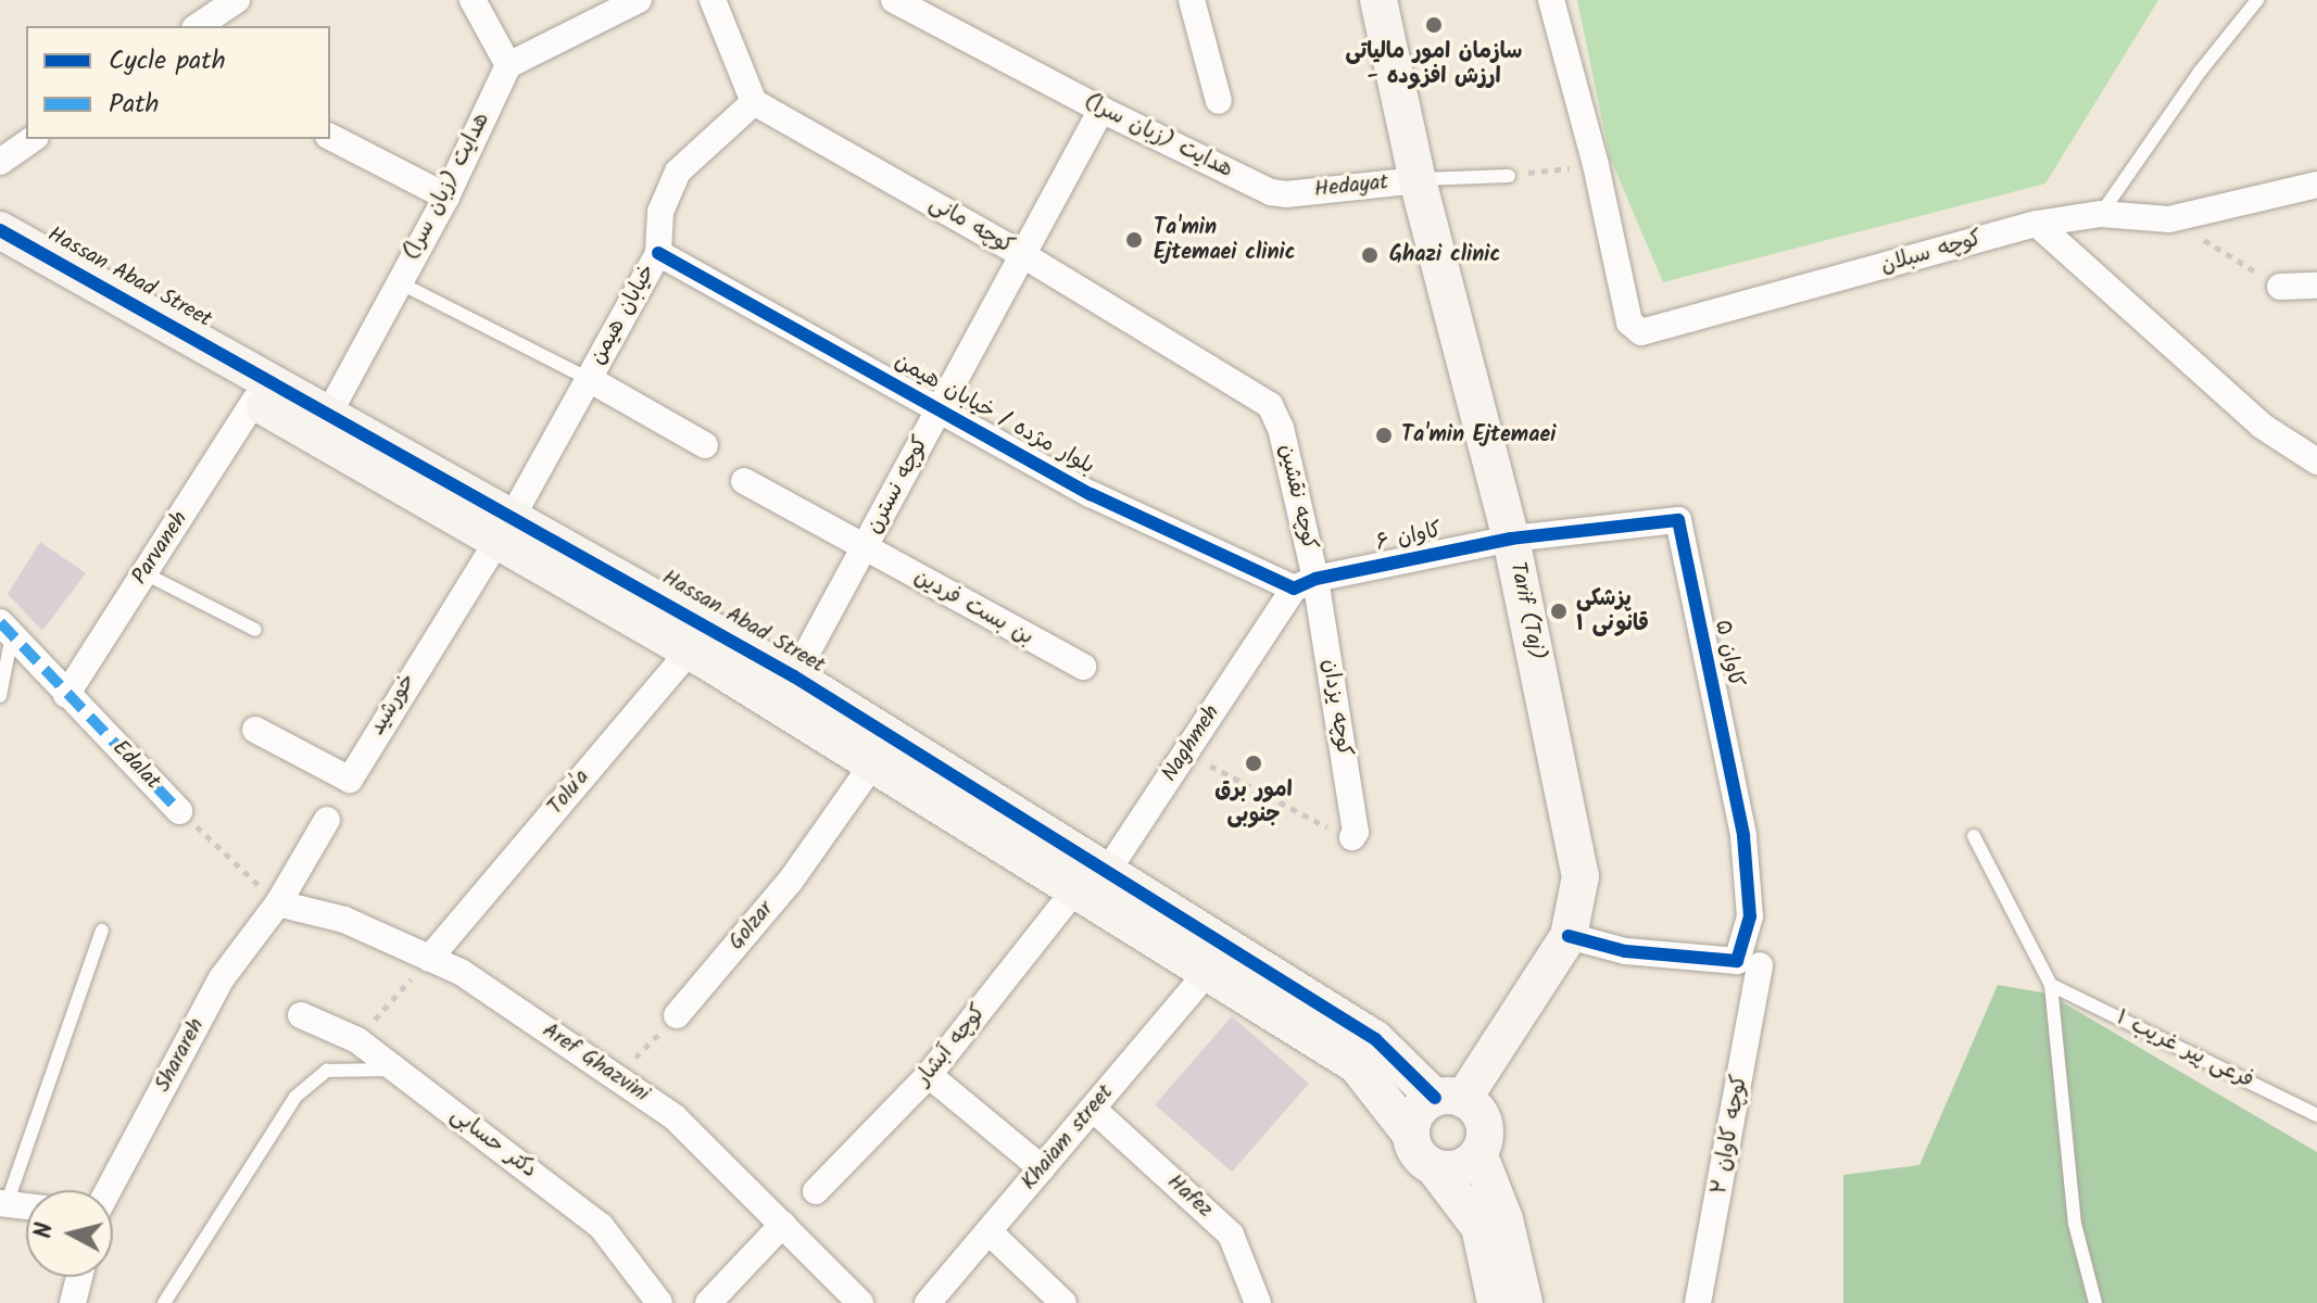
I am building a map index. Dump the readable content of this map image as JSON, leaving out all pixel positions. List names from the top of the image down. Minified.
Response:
{"streets":{"street":["هدایت (زبان سرا)","Hedayat","کوچه مانی","کوچه سبلان","Hassan Abad Street","خیابان هیمن","بلوار مژده / خیابان هیمن","کوچه نسترن","کوچه نقشین","کاوان ۶","Parvaneh","بن بست فردین","Tarif (Taj)","کاوان ۵","خورشید","کوچه یزدان","Naghmeh","Edalat","Tolu'a","Golzar","کوچه آبشار","Sharareh","Aref Ghazvini","کوچه کاوان ۲","Khaiam street","دکتر حسابی","Hafez"],"lane":["فرعی پیر غریب ۱"]},"crossings":[["هدایت (زبان سرا)","Hedayat"],["هدایت (زبان سرا)","Hassan Abad Street"],["هدایت (زبان سرا)","کوچه نسترن"],["Hedayat","Tarif (Taj)"],["کوچه مانی","خیابان هیمن"],["کوچه مانی","کوچه نسترن"],["کوچه مانی","کوچه نقشین"],["Hassan Abad Street","خیابان هیمن"],["Hassan Abad Street","کوچه نسترن"],["Hassan Abad Street","Parvaneh"],["Hassan Abad Street","Tarif (Taj)"],["Hassan Abad Street","خورشید"],["Hassan Abad Street","Naghmeh"],["Hassan Abad Street","Tolu'a"],["Hassan Abad Street","Golzar"],["Hassan Abad Street","کوچه آبشار"],["Hassan Abad Street","Khaiam street"],["خیابان هیمن","بلوار مژده / خیابان هیمن"],["خیابان هیمن","خورشید"],["بلوار مژده / خیابان هیمن","کوچه نسترن"],["بلوار مژده / خیابان هیمن","کوچه نقشین"],["بلوار مژده / خیابان هیمن","کاوان ۶"],["بلوار مژده / خیابان هیمن","کوچه یزدان"],["بلوار مژده / خیابان هیمن","Naghmeh"],["کوچه نسترن","بن بست فردین"],["کوچه نقشین","کاوان ۶"],["کوچه نقشین","کوچه یزدان"],["کوچه نقشین","Naghmeh"],["کاوان ۶","Tarif (Taj)"],["کاوان ۶","کاوان ۵"],["کاوان ۶","کوچه یزدان"],["کاوان ۶","Naghmeh"],["Parvaneh","Edalat"],["Tarif (Taj)","کاوان ۵"],["کاوان ۵","کوچه کاوان ۲"],["کوچه یزدان","Naghmeh"],["Naghmeh","کوچه آبشار"],["Tolu'a","Aref Ghazvini"],["Sharareh","Aref Ghazvini"],["Khaiam street","Hafez"]],"places":["سازمان امور مالیاتی - ارزش افزوده","Ta'min Ejtemaei clinic","Ghazi clinic","Ta'min Ejtemaei","پزشکی قانونی ۱","امور برق جنوبی"],"legend":["Cycle path","Path"],"north":"left"}
